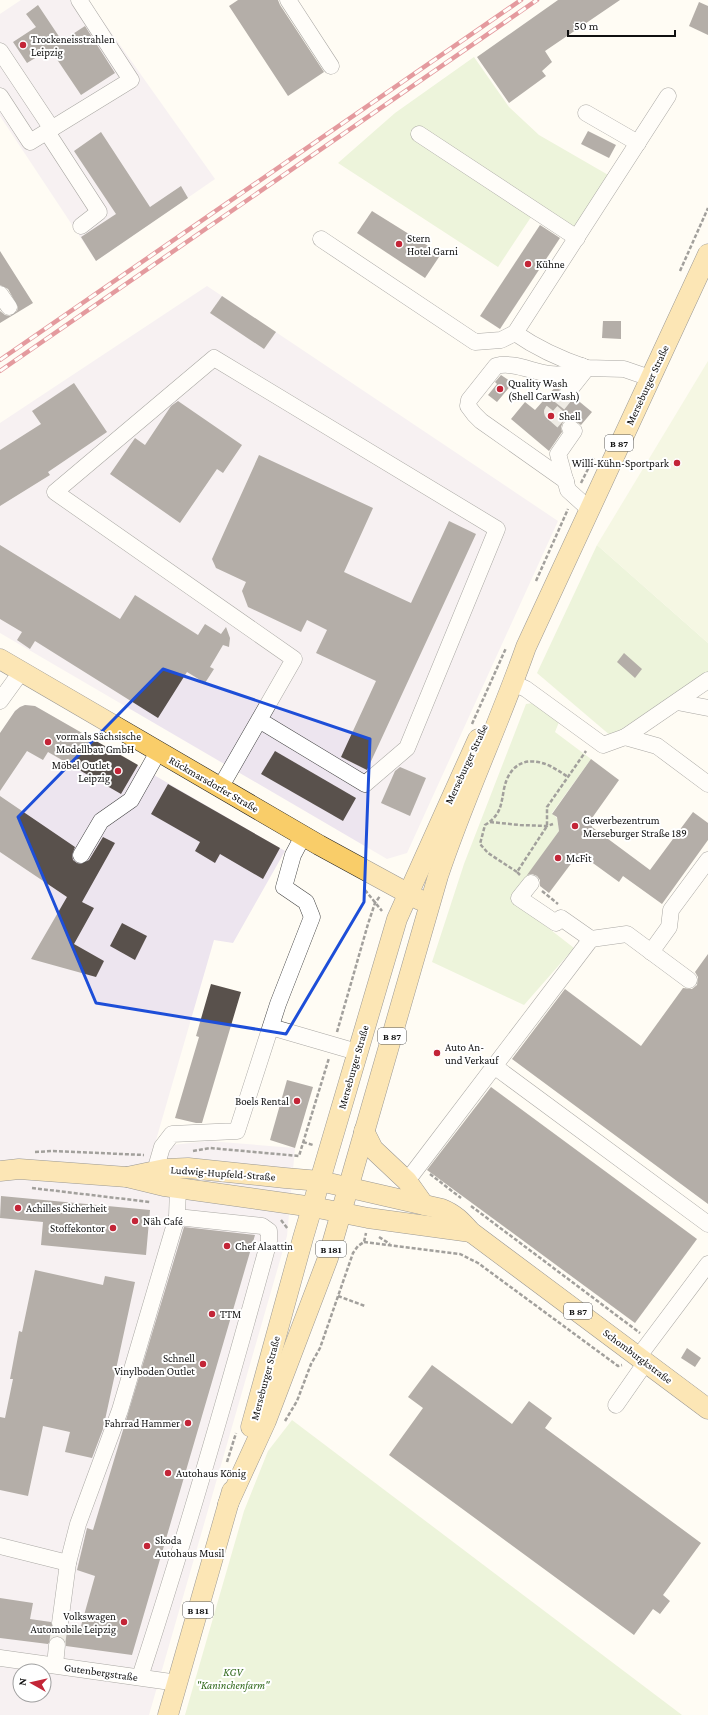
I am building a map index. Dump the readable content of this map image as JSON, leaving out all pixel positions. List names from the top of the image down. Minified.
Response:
{"streets":{"main road":["Merseburger Straße","B 87","Rückmarsdorfer Straße","Ludwig-Hupfeld-Straße","B 181","Schomburgkstraße"],"street":["Gutenbergstraße"]},"crossings":[["Merseburger Straße","Rückmarsdorfer Straße"],["Merseburger Straße","Ludwig-Hupfeld-Straße"],["Merseburger Straße","Schomburgkstraße"],["Merseburger Straße","Gutenbergstraße"],["Ludwig-Hupfeld-Straße","Schomburgkstraße"]],"parks":["KGV \"Kaninchenfarm\""],"places":["Trockeneisstrahlen Leipzig","Stern Hotel Garni","Kühne","Quality Wash (Shell CarWash)","Shell","Willi-Kühn-Sportpark","vormals Sächsische Modellbau GmbH","Möbel Outlet Leipzig","Gewerbezentrum Merseburger Straße 189","McFit","Auto An- und Verkauf","Boels Rental","Achilles Sicherheit","Näh Café","Stoffekontor","Chef Alaattin","TTM","Schnell Vinylboden Outlet","Fahrrad Hammer","Autohaus König","Skoda Autohaus Musil","Volkswagen Automobile Leipzig"],"scale_bar":"50 m","north":"left"}
